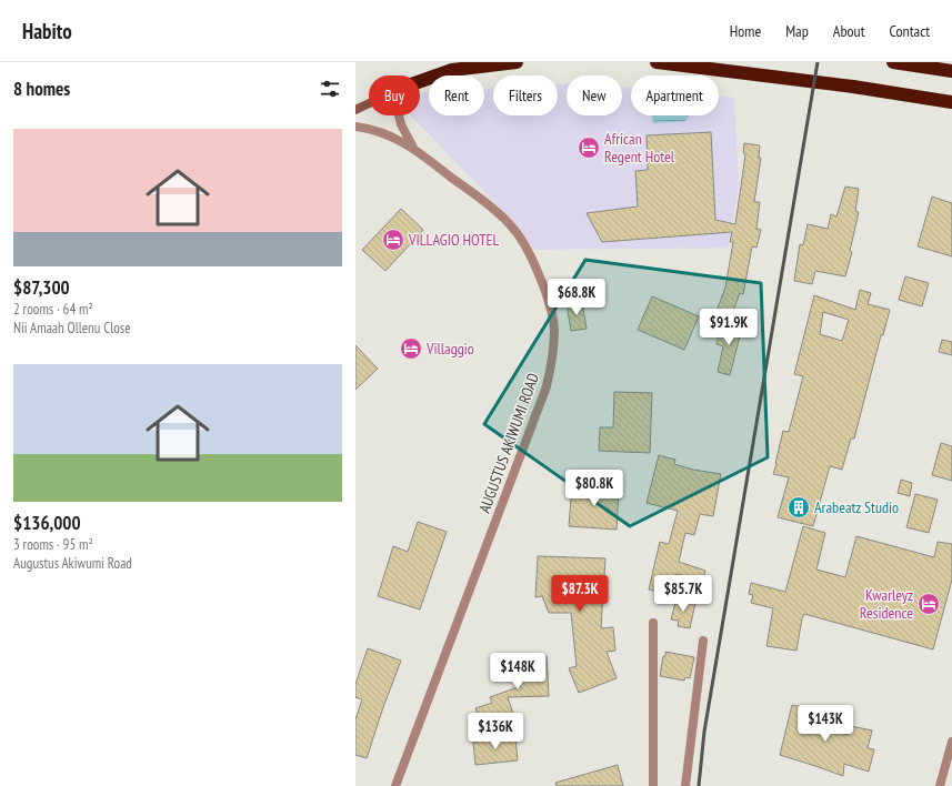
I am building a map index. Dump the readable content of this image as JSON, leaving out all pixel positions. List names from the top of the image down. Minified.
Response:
{"streets":{"street":["AUGUSTUS AKIWUMI ROAD"]},"places":{"hotel":["African Regent Hotel","VILLAGIO HOTEL","Villaggio","Kwarleyz Residence"],"building":["Arabeatz Studio"]},"page":{"header":"Habito","nav":["Home","Map","About","Contact"],"heading":"8 homes","chip":["Buy","Rent","Filters","New","Apartment"],"list":[{"name":"$87,300","note":"2 rooms · 64 m² · Nii Amaah Ollenu Close"},{"name":"$136,000","note":"3 rooms · 95 m² · Augustus Akiwumi Road"}],"price":["$68.8K","$91.9K","$80.8K","$87.3K","$85.7K","$148K","$143K","$136K"]}}
